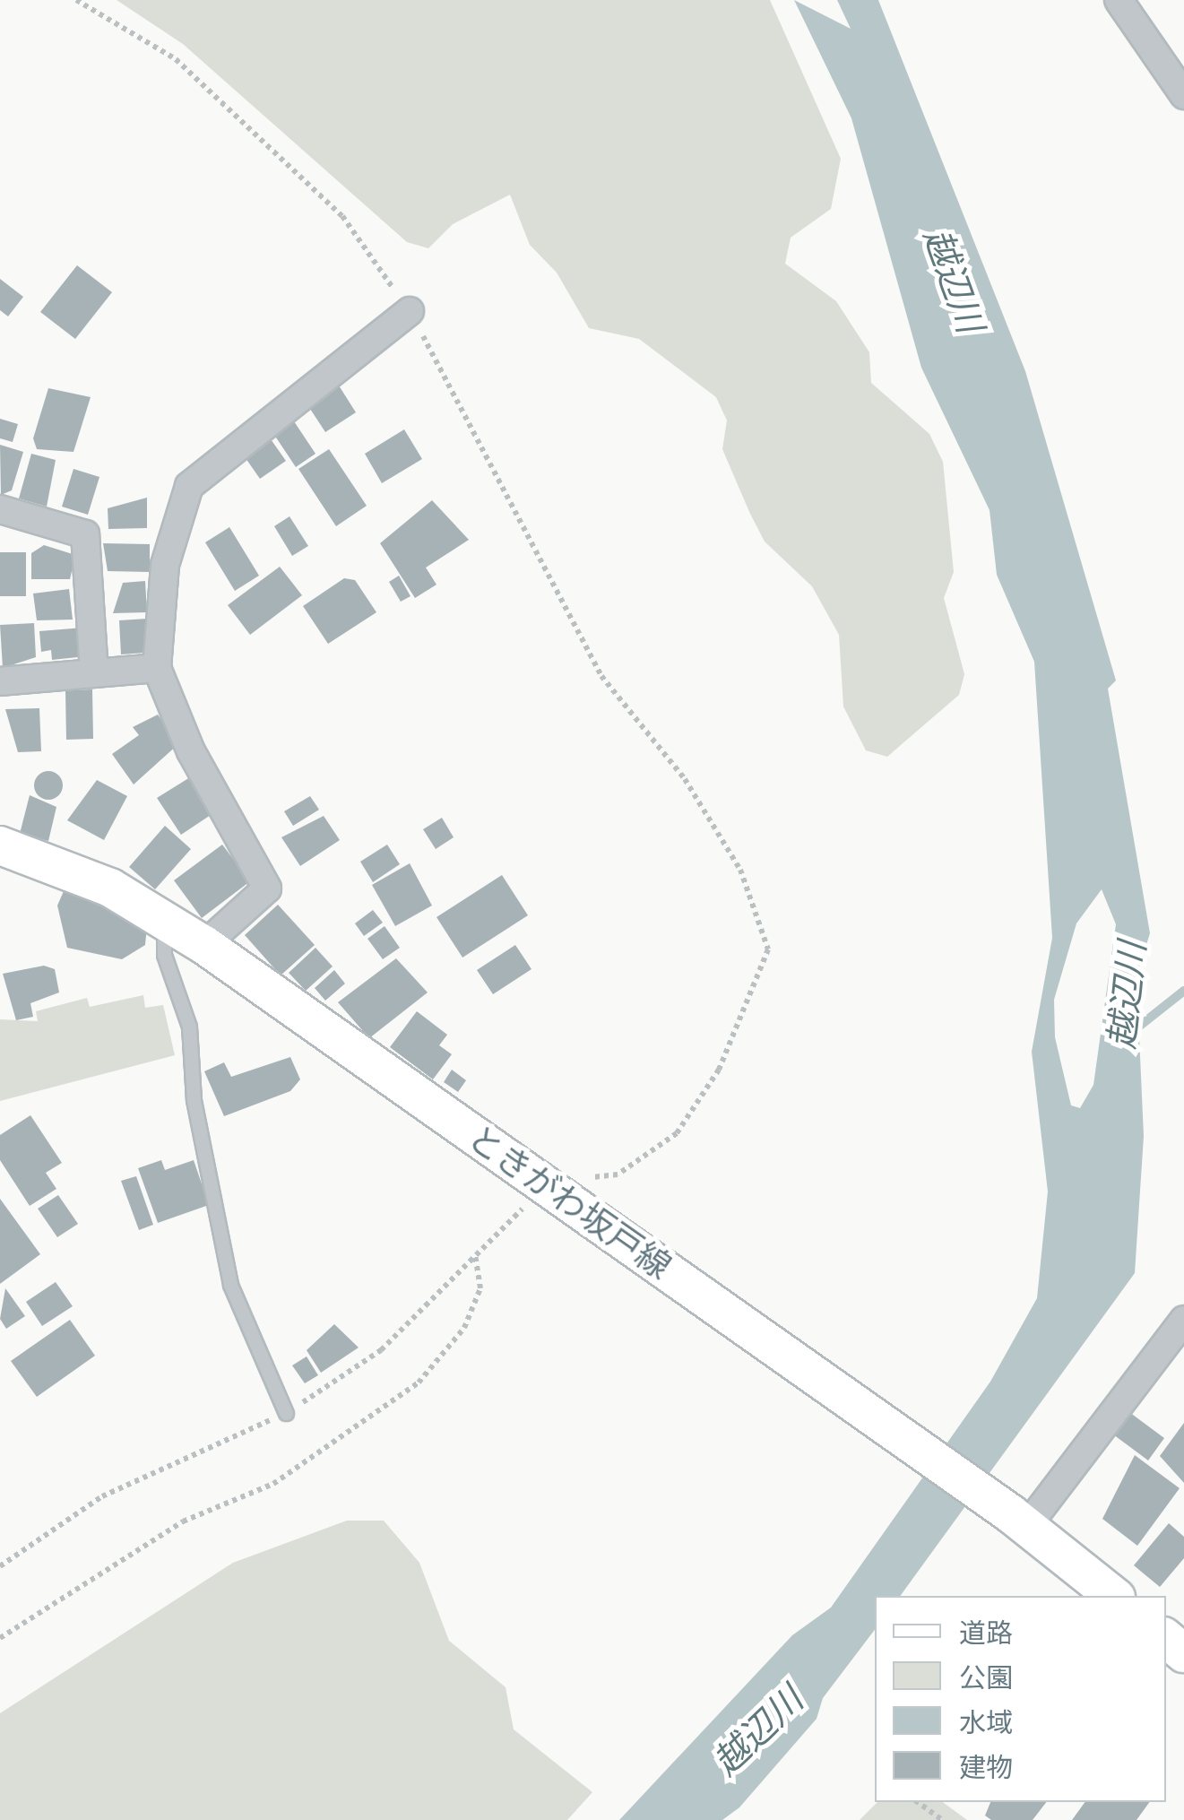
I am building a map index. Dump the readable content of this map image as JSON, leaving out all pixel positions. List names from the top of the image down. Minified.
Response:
{"streets":{"main road":["ときがわ坂戸線"]},"water":["越辺川"],"legend":["道路","公園","水域","建物"]}
